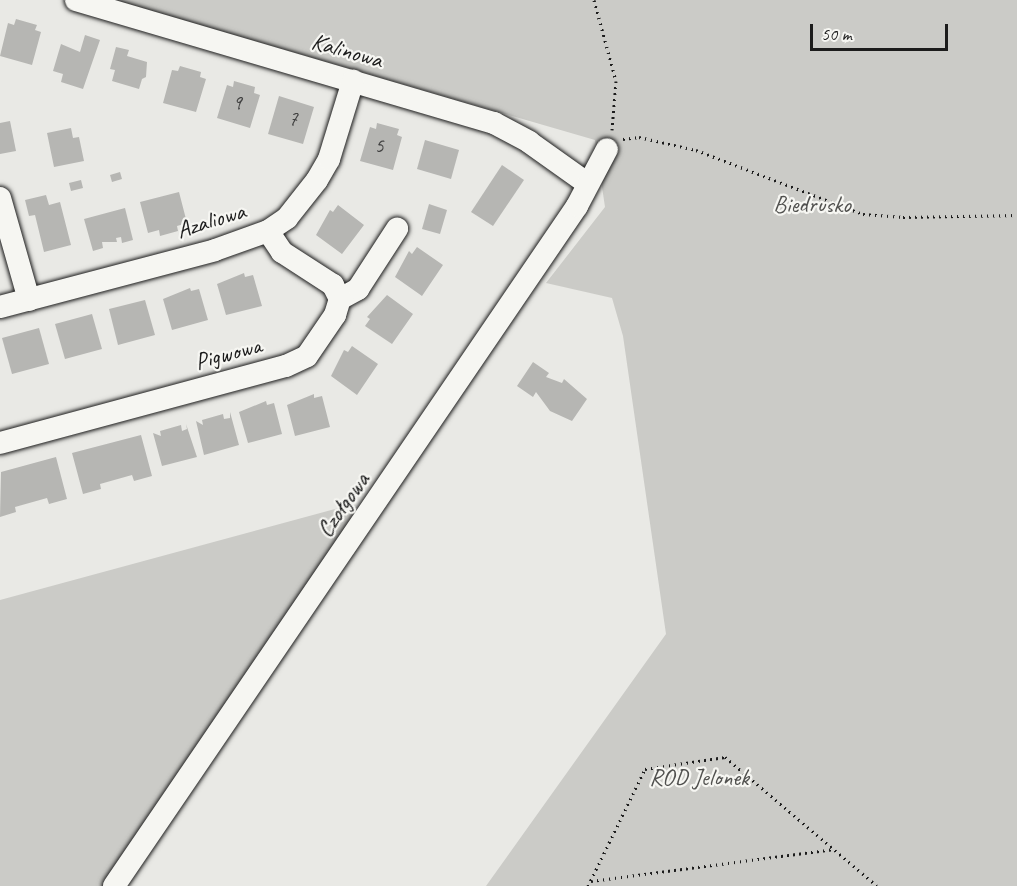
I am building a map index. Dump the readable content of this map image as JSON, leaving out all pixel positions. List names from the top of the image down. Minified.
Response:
{"streets":{"street":["Kalinowa","Azaliowa","Pigwowa","Czołgowa"]},"crossings":[["Kalinowa","Azaliowa"],["Kalinowa","Czołgowa"]],"parks":["Biedrusko","ROD Jelonek"],"house_numbers":["9","7","5"],"scale_bar":"50 m"}
